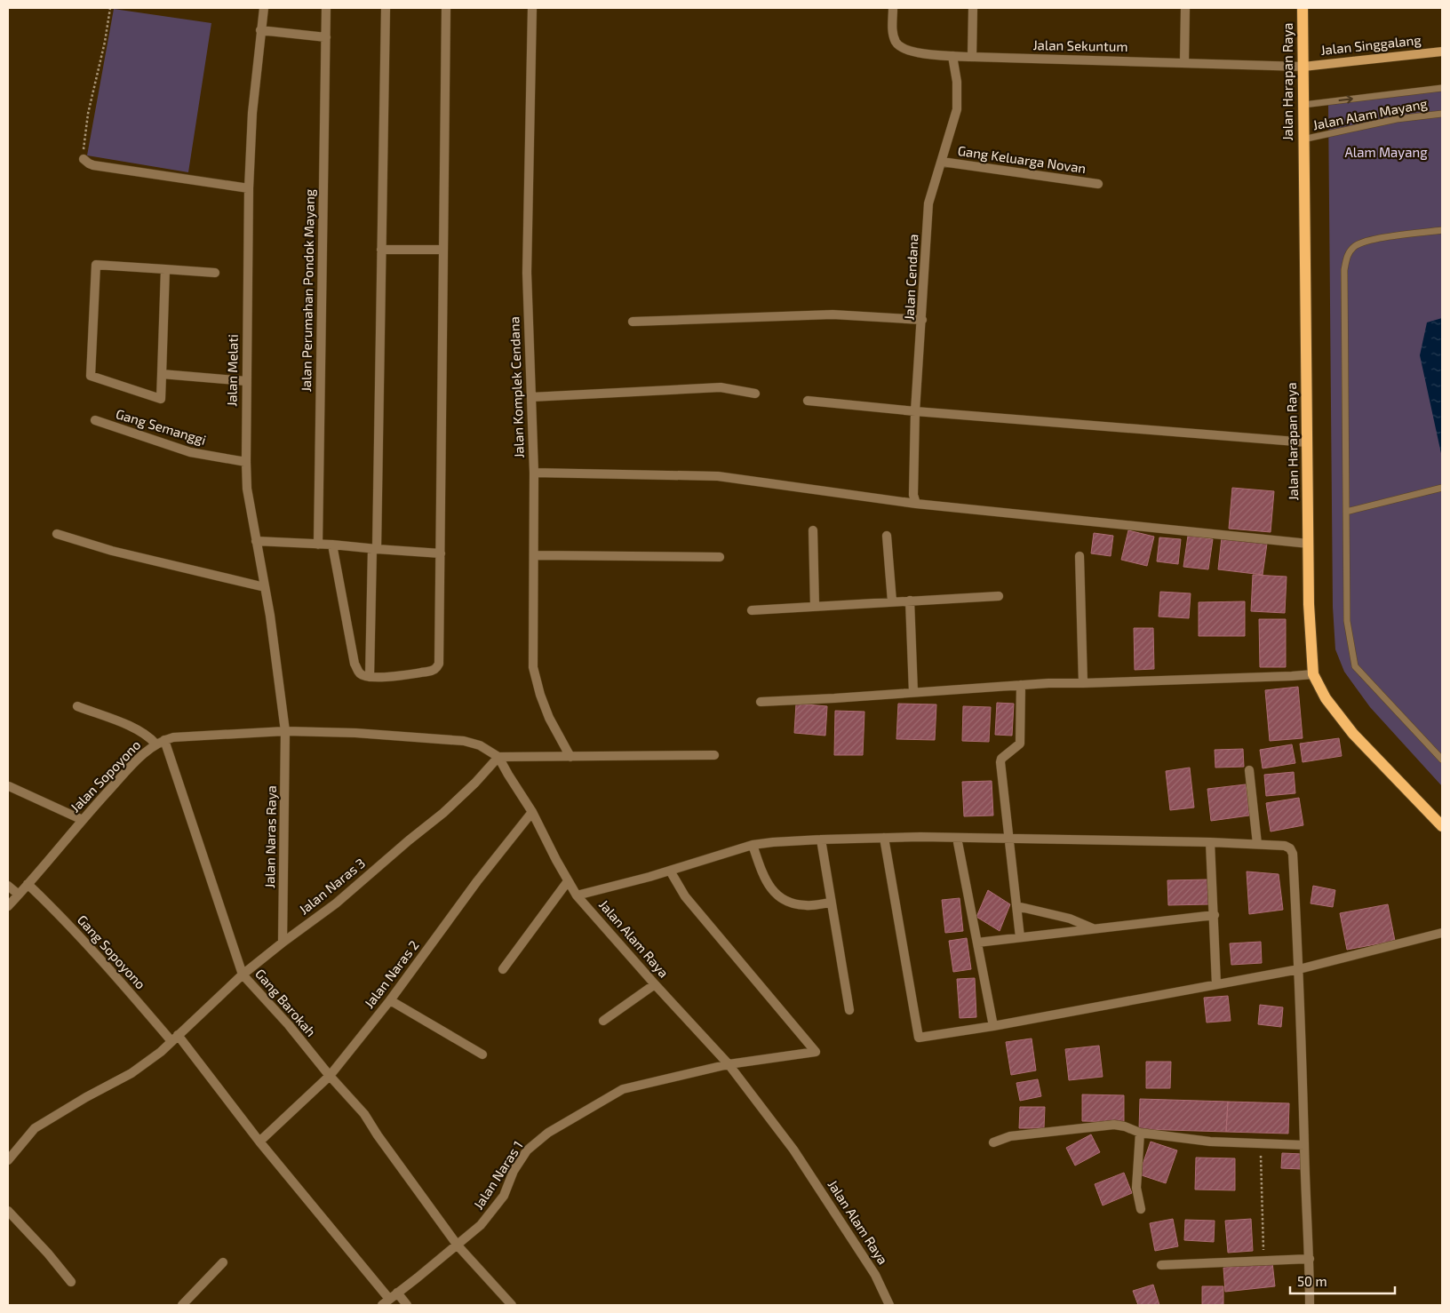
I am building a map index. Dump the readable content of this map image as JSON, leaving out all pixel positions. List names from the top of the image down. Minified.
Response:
{"streets":{"main road":["Jalan Singgalang","Jalan Harapan Raya"],"street":["Jalan Sekuntum","Gang Keluarga Novan","Jalan Cendana","Jalan Perumahan Pondok Mayang","Jalan Melati","Jalan Komplek Cendana","Gang Semanggi","Jalan Sopoyono","Jalan Naras Raya","Jalan Naras 3","Jalan Alam Raya","Gang Sopoyono","Jalan Naras 2","Gang Barokah","Jalan Naras 1"],"lane":["Jalan Alam Mayang"]},"crossings":[["Jalan Singgalang","Jalan Sekuntum"],["Jalan Singgalang","Jalan Harapan Raya"],["Jalan Sekuntum","Jalan Harapan Raya"],["Jalan Sekuntum","Jalan Cendana"],["Jalan Harapan Raya","Jalan Alam Mayang"],["Gang Keluarga Novan","Jalan Cendana"],["Jalan Melati","Gang Semanggi"],["Jalan Melati","Jalan Naras Raya"],["Jalan Melati","Jalan Alam Raya"],["Jalan Sopoyono","Gang Sopoyono"],["Jalan Sopoyono","Gang Barokah"],["Jalan Naras Raya","Jalan Naras 3"],["Jalan Naras Raya","Jalan Alam Raya"],["Jalan Naras 3","Jalan Alam Raya"],["Jalan Naras 3","Gang Sopoyono"],["Jalan Naras 3","Gang Barokah"],["Jalan Alam Raya","Jalan Naras 2"],["Jalan Alam Raya","Jalan Naras 1"],["Gang Sopoyono","Jalan Naras 2"],["Gang Sopoyono","Jalan Naras 1"],["Jalan Naras 2","Gang Barokah"],["Gang Barokah","Jalan Naras 1"]],"parks":["Alam Mayang"],"scale_bar":"50 m"}
